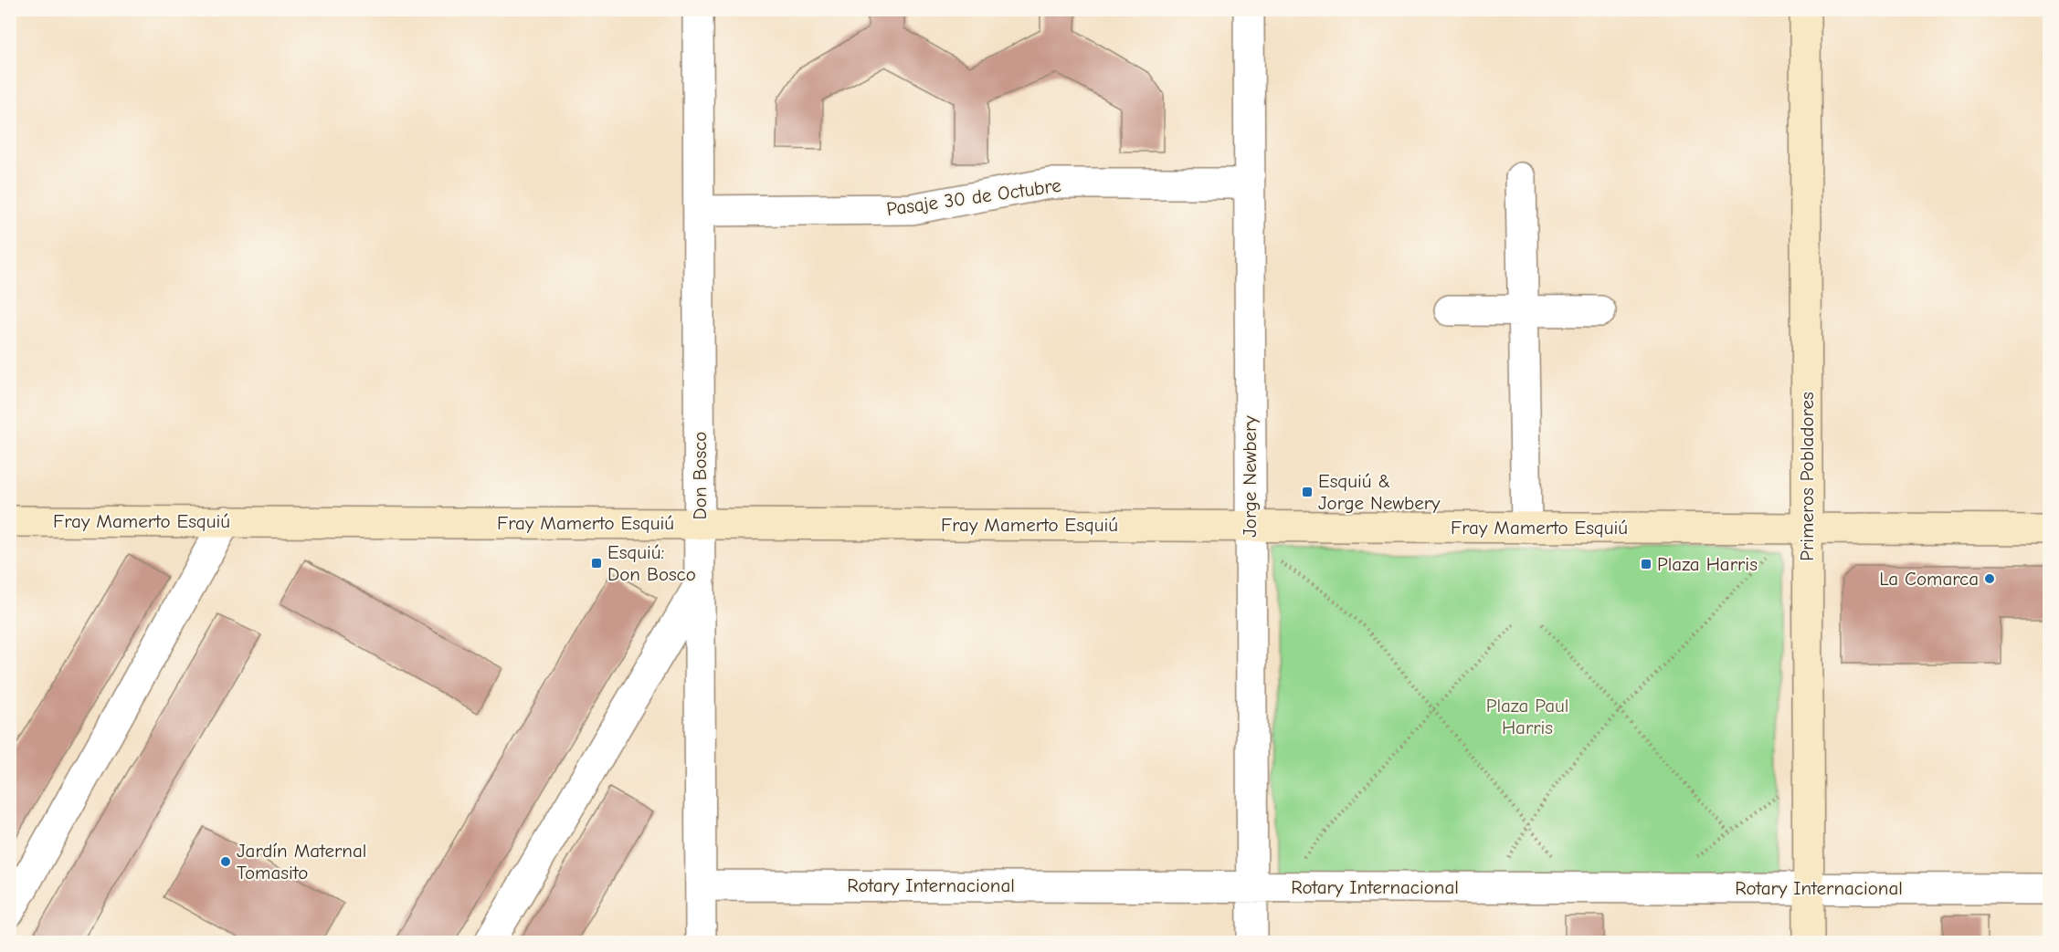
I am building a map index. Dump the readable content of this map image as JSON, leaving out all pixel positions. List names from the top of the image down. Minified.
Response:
{"streets":{"street":["Pasaje 30 de Octubre","Don Bosco","Jorge Newbery","Primeros Pobladores","Fray Mamerto Esquiú","Rotary Internacional"]},"crossings":[["Pasaje 30 de Octubre","Don Bosco"],["Pasaje 30 de Octubre","Jorge Newbery"],["Don Bosco","Fray Mamerto Esquiú"],["Don Bosco","Rotary Internacional"],["Jorge Newbery","Fray Mamerto Esquiú"],["Jorge Newbery","Rotary Internacional"],["Primeros Pobladores","Fray Mamerto Esquiú"],["Primeros Pobladores","Rotary Internacional"]],"parks":["Plaza Paul Harris"],"places":{"transit":["Esquiú & Jorge Newbery","Esquiú: Don Bosco","Plaza Harris"],"other":["La Comarca","Jardín Maternal Tomasito"]}}
